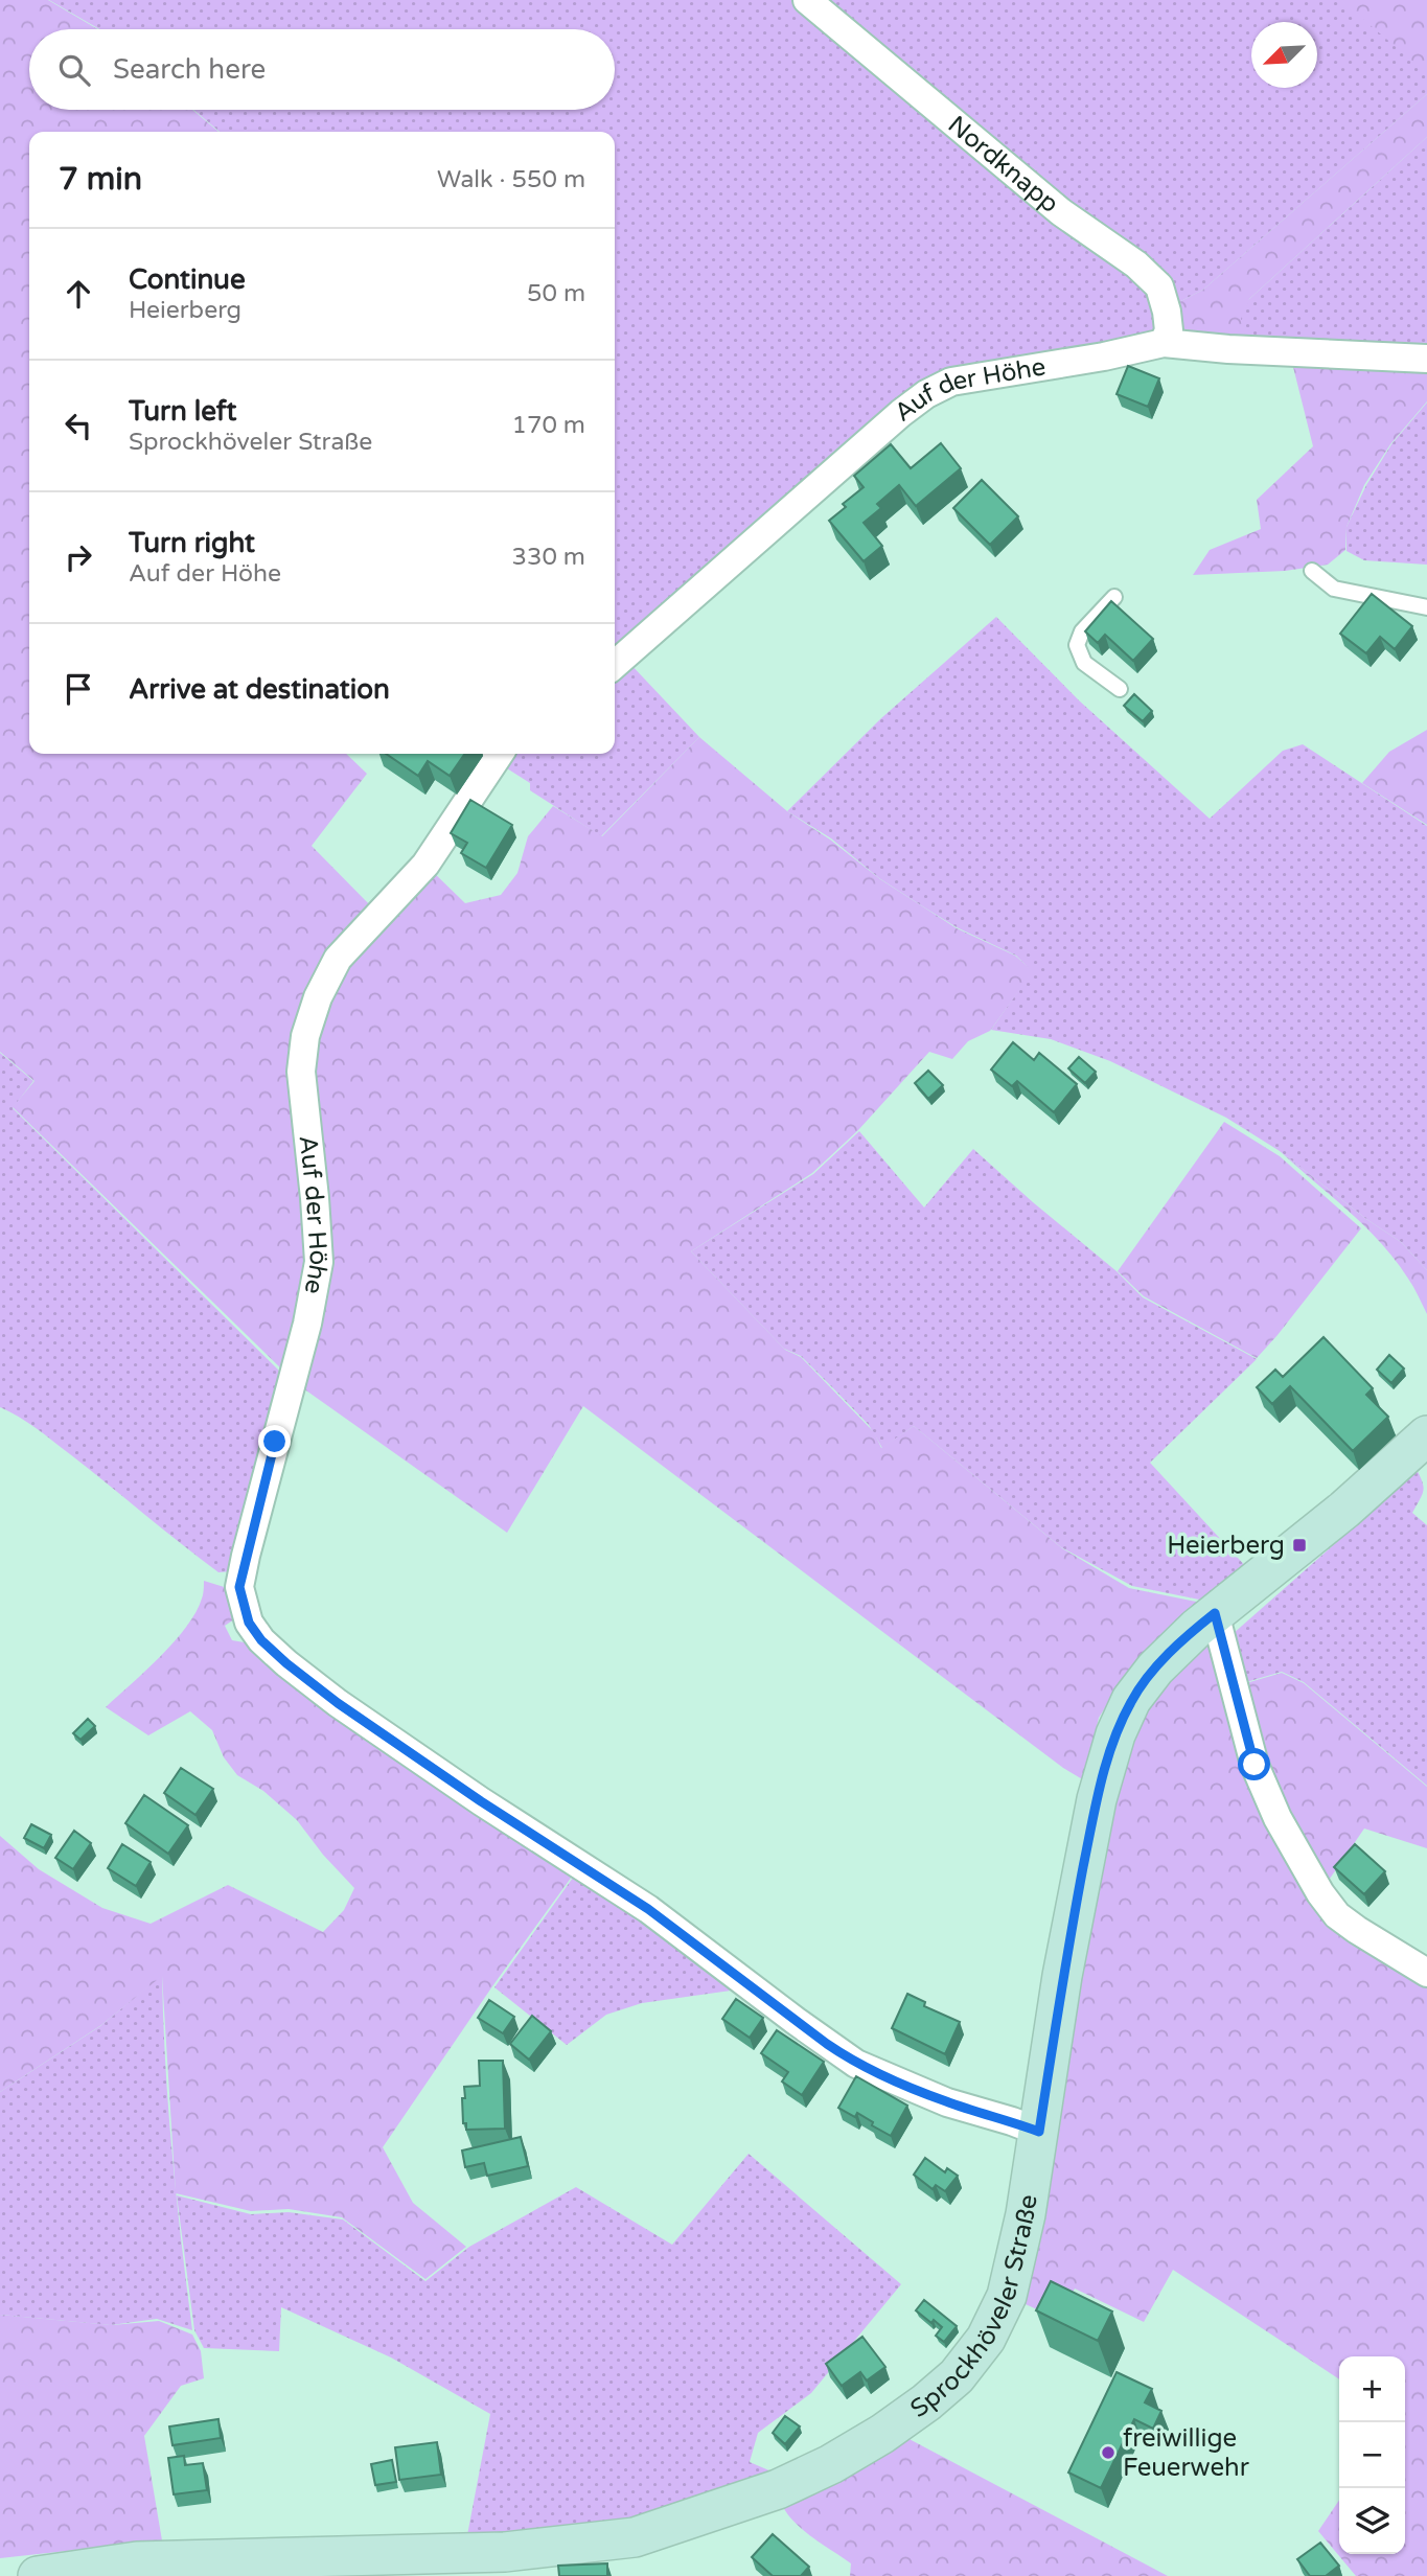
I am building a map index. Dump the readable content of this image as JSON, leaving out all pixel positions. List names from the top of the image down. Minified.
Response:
{"streets":{"street":["Nordknapp","Auf der Höhe","Sprockhöveler Straße"]},"crossings":[["Nordknapp","Auf der Höhe"],["Auf der Höhe","Sprockhöveler Straße"]],"places":{"transit":["Heierberg"],"other":["freiwillige Feuerwehr"]},"north":"bottom left","page":{"search":"Search here","heading":["7 min","Walk · 550 m"],"list":[["Continue","Heierberg","50 m"],["Turn left","Sprockhöveler Straße","170 m"],["Turn right","Auf der Höhe","330 m"],"Arrive at destination"],"map_buttons":["+","−"]}}
